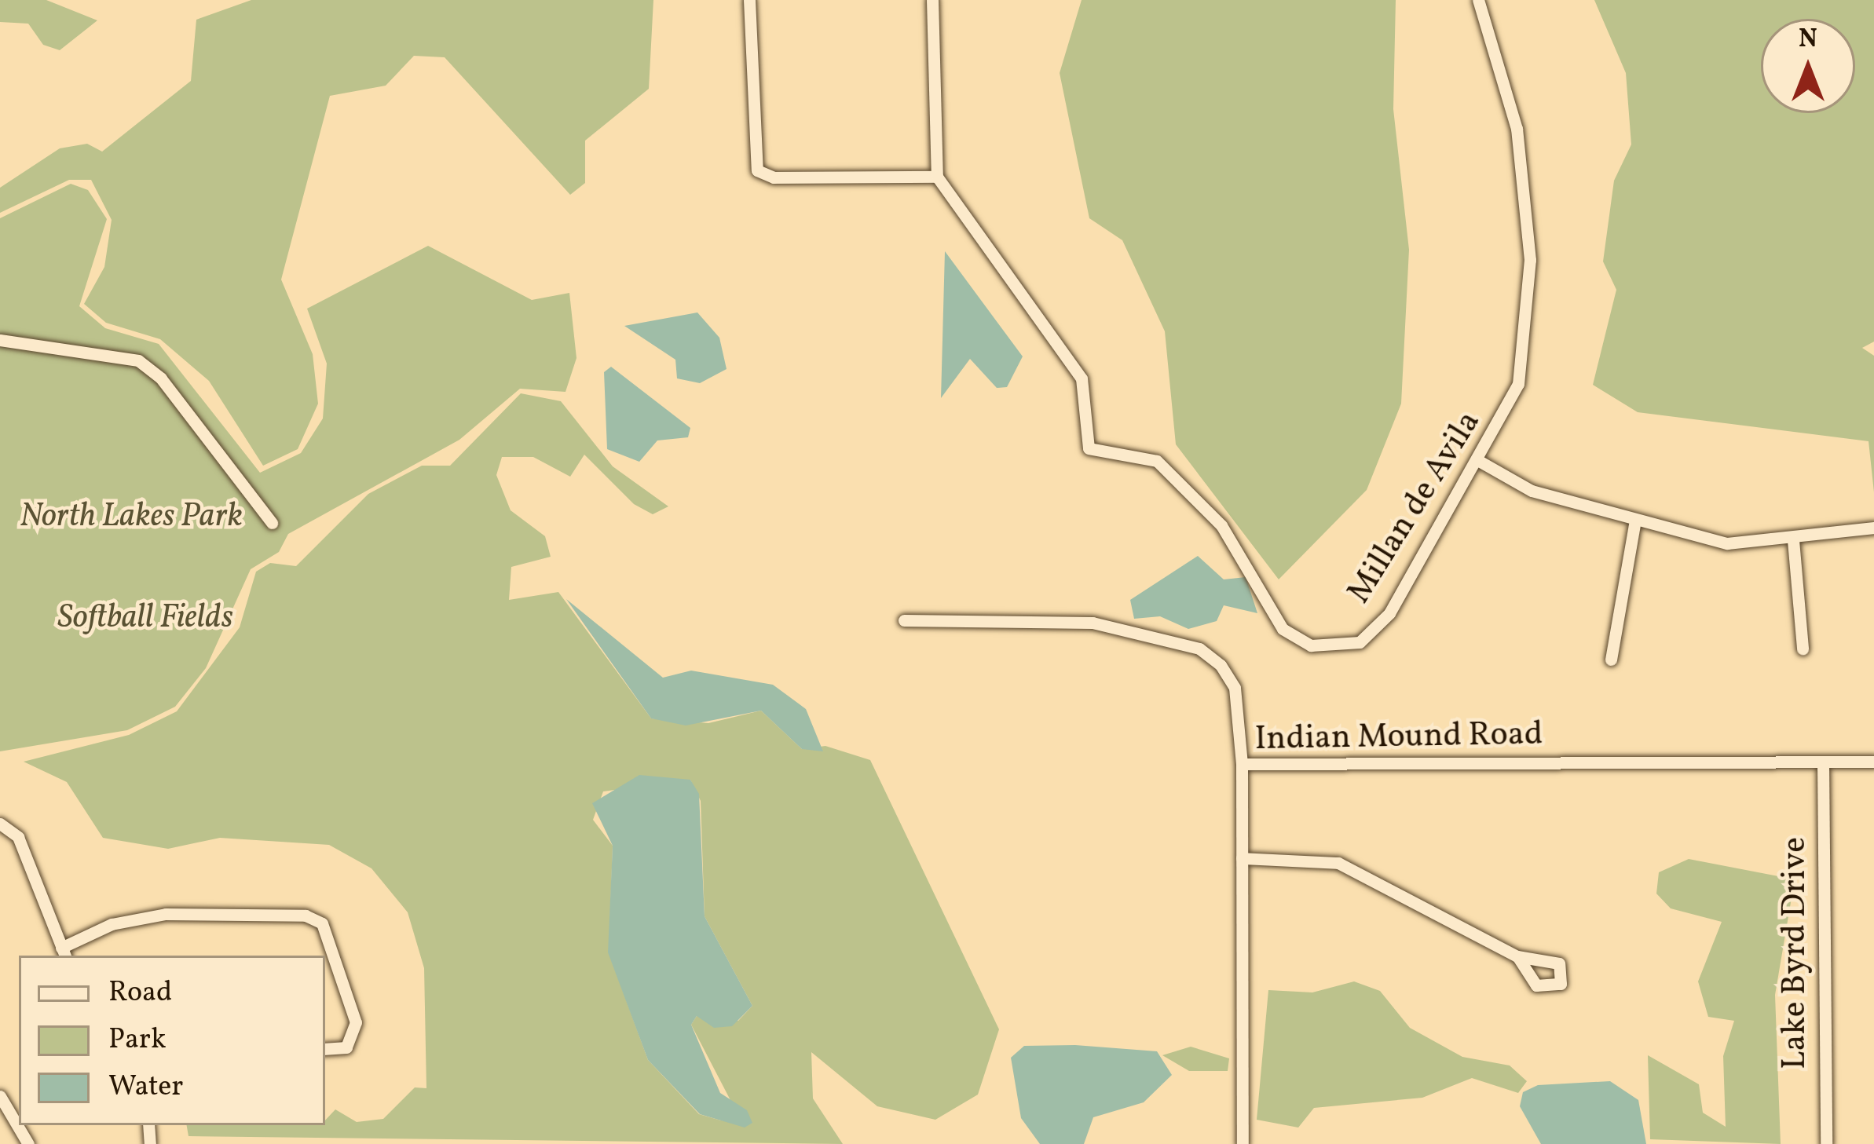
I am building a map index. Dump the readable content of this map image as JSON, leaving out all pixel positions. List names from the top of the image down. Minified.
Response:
{"streets":{"street":["Millan de Avila","Indian Mound Road","Lake Byrd Drive"]},"crossings":[["Indian Mound Road","Lake Byrd Drive"]],"parks":["North Lakes Park","Softball Fields"],"legend":["Road","Park","Water"],"north":"top"}
